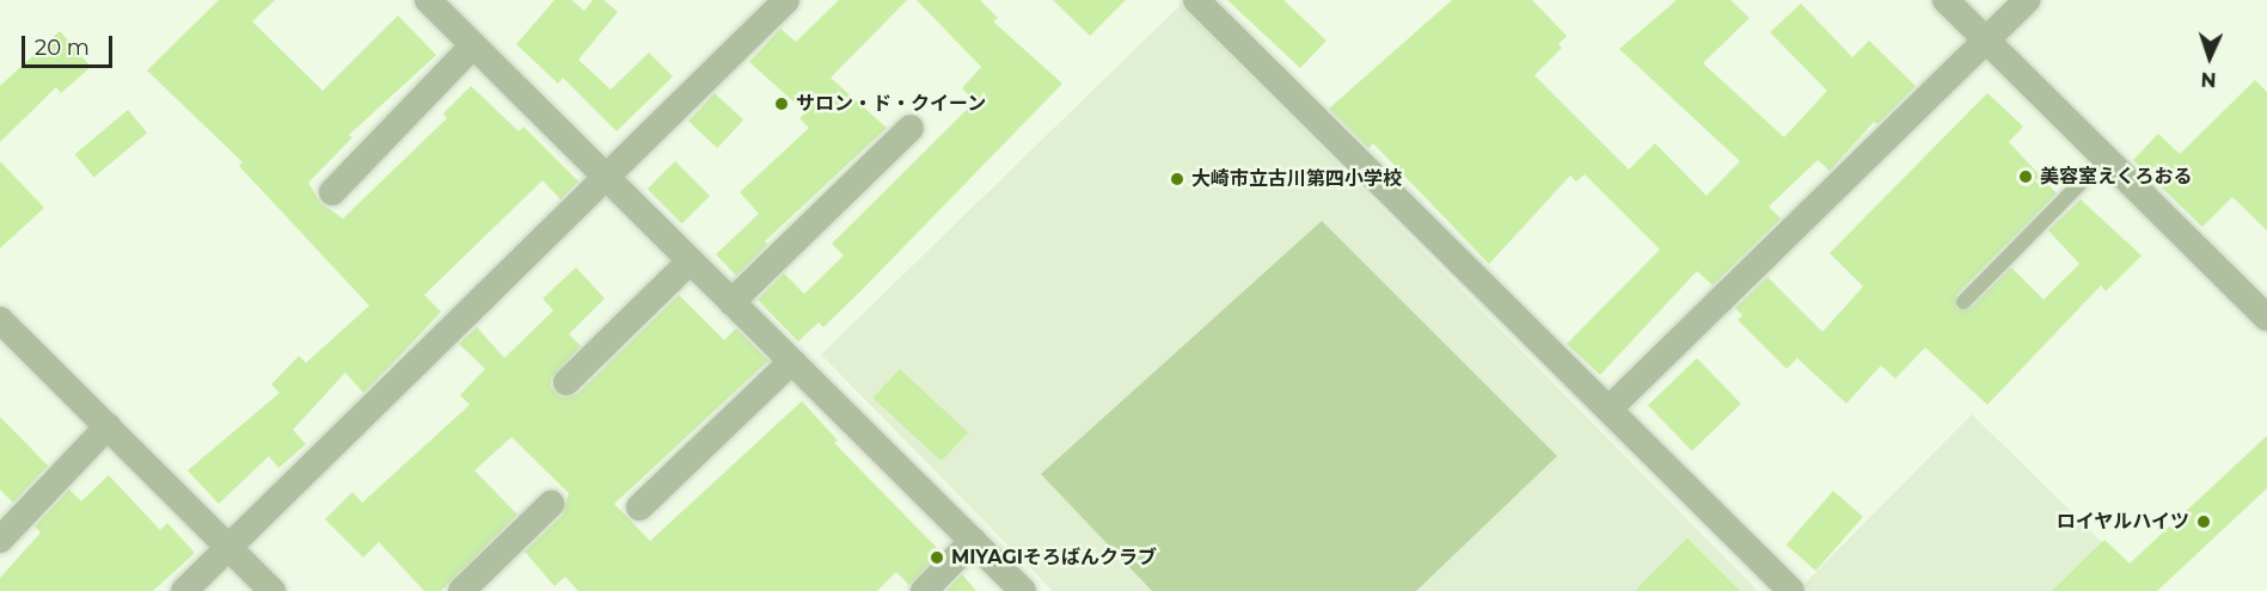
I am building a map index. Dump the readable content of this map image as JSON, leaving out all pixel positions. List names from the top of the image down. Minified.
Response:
{"places":["サロン・ド・クイーン","美容室えくろおる","大崎市立古川第四小学校","ロイヤルハイツ","MIYAGIそろばんクラブ"],"scale_bar":"20 m","north":"bottom"}
